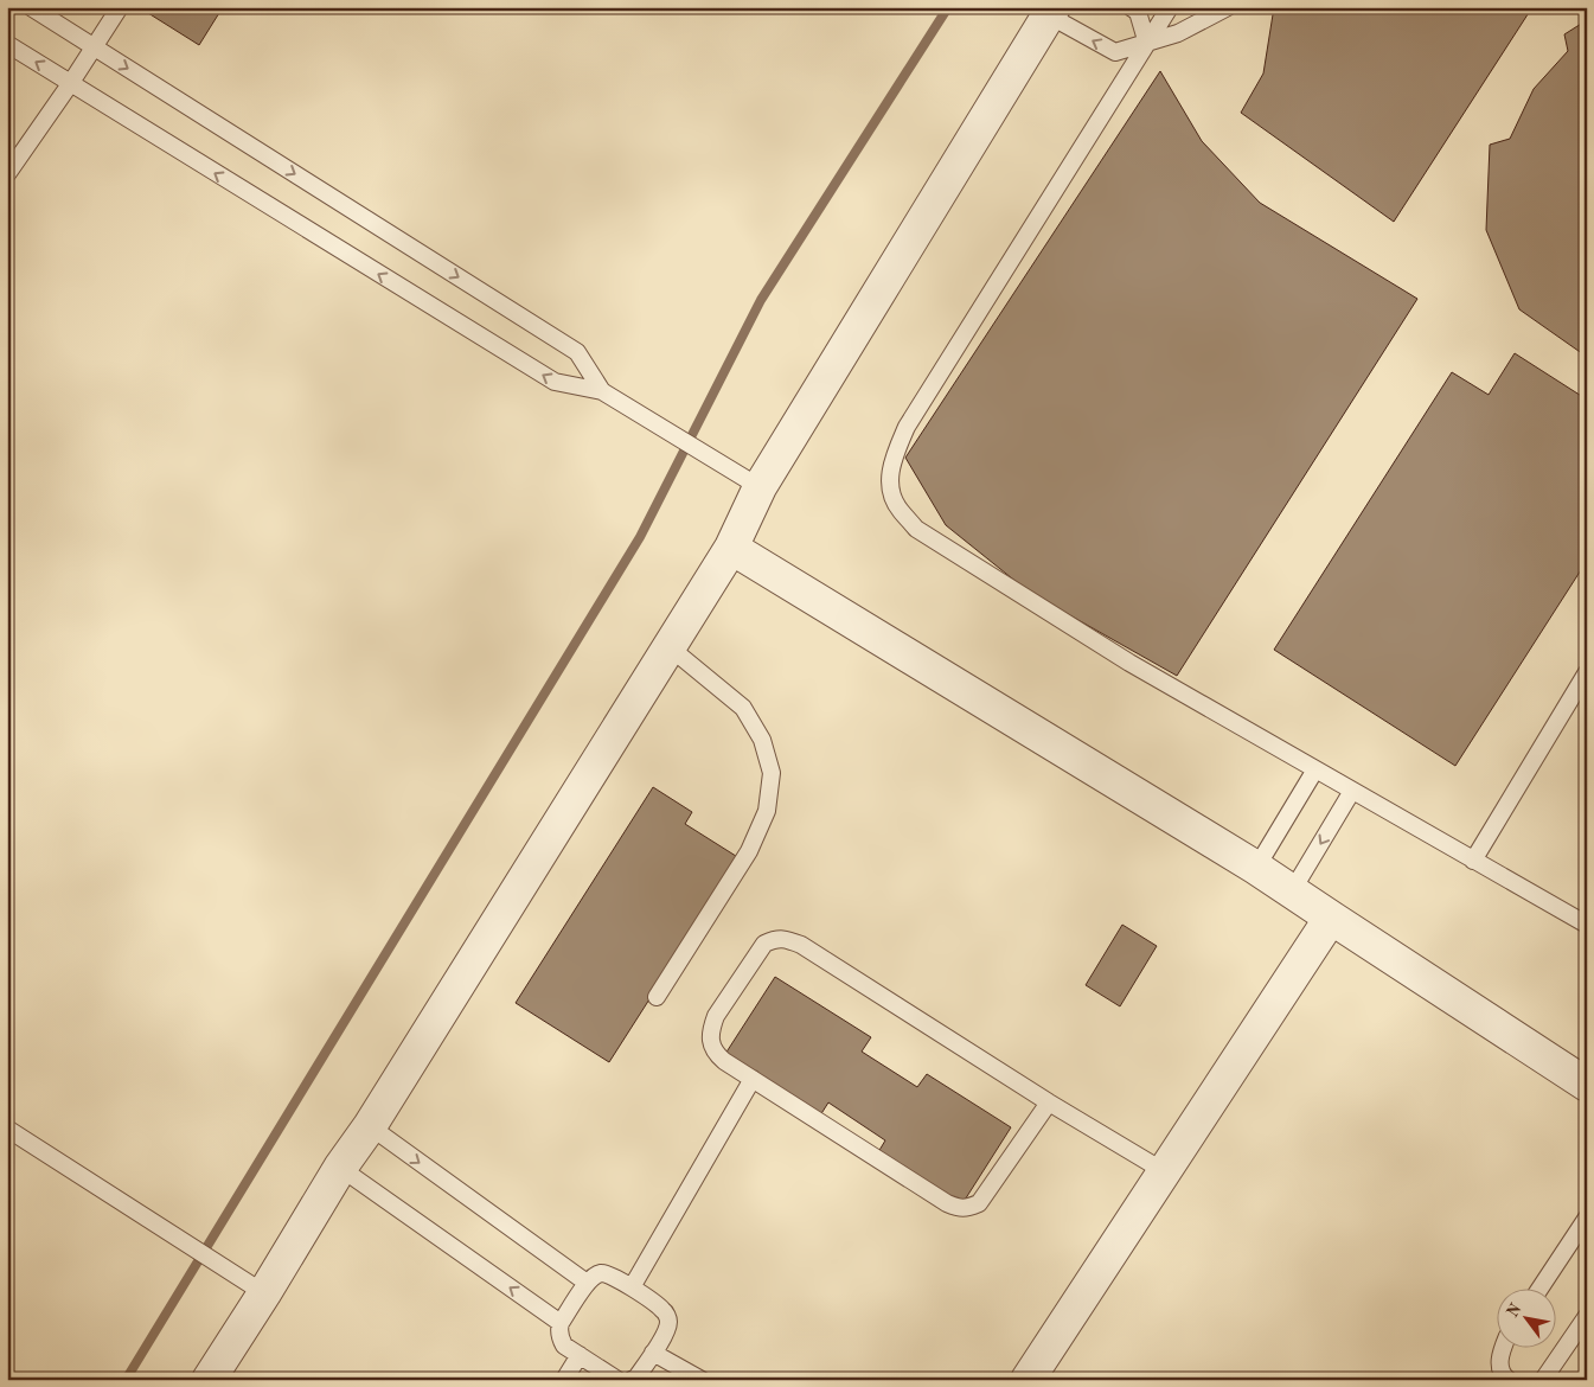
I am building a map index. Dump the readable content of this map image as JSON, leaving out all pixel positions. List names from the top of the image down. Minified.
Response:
{"north":"top left"}
